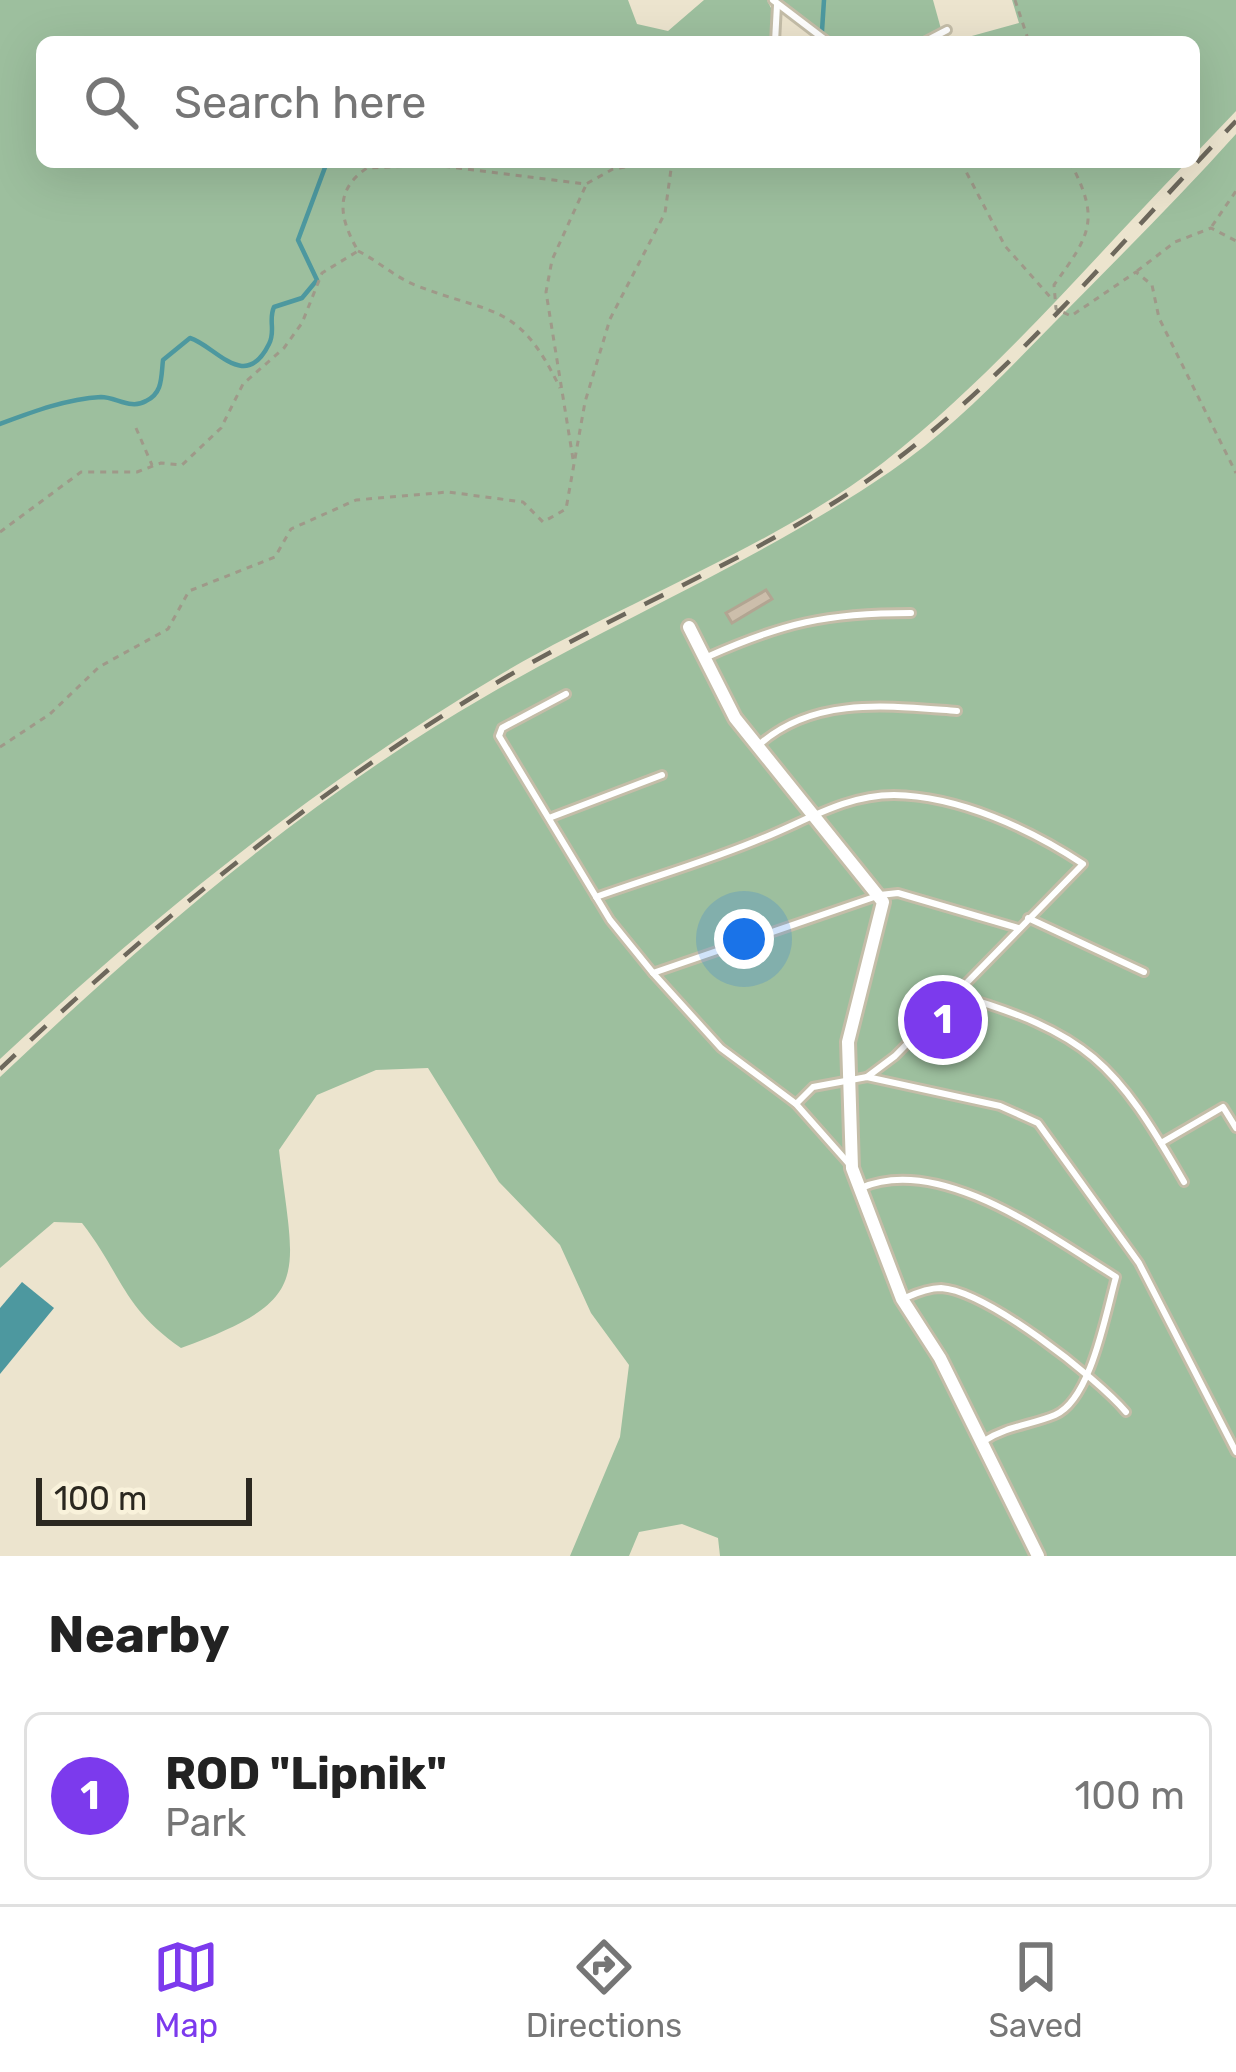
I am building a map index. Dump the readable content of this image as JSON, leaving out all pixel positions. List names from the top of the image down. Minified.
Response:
{"scale_bar":"100 m","page":{"search":"Search here","pins":"1","scale":"100 m","heading":"Nearby","list":[{"mark":"1","name":"ROD \"Lipnik\"","note":"Park","value":"100 m"}],"nav":["Map","Directions","Saved"]}}
